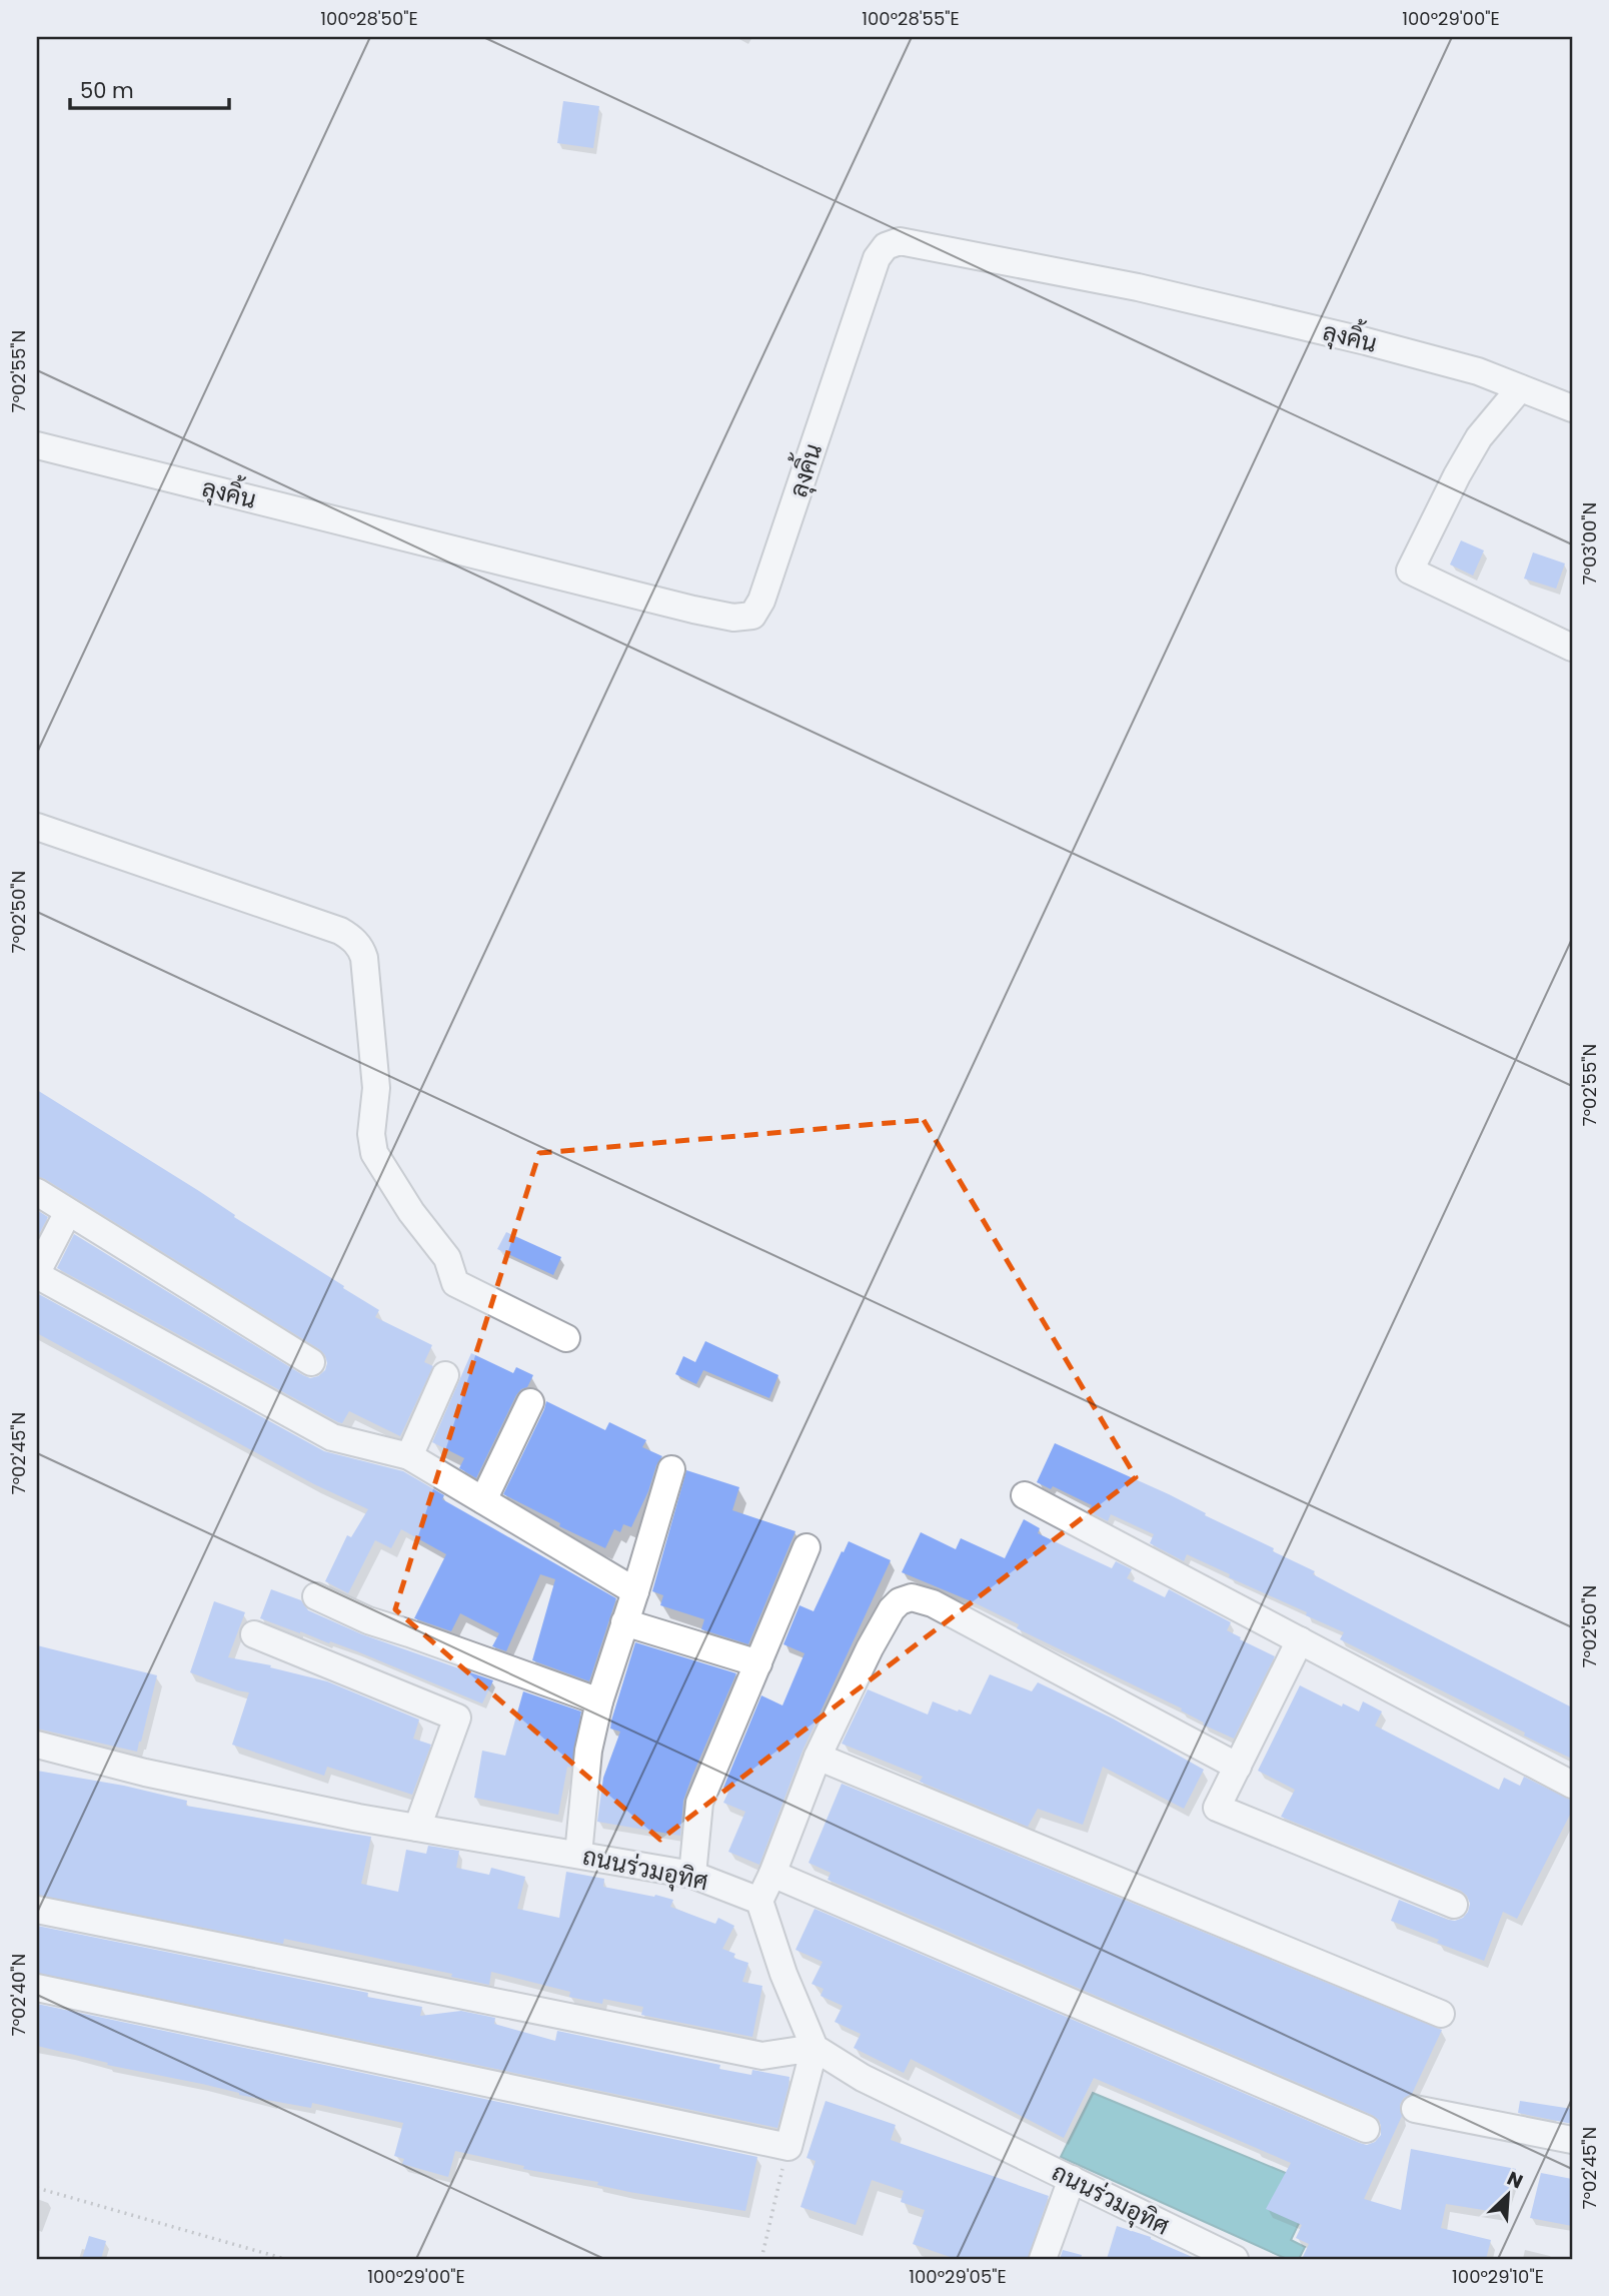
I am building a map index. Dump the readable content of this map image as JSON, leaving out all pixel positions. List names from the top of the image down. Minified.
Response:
{"streets":{"street":["ลุงคิ้น","ถนนร่วมอุทิศ"]},"scale_bar":"50 m","north":"top right","coordinates":["100°28'50\"E","100°28'55\"E","100°29'00\"E","7°02'55\"N","7°03'00\"N","7°02'50\"N","7°02'45\"N","7°02'40\"N","100°29'05\"E","100°29'10\"E"]}
